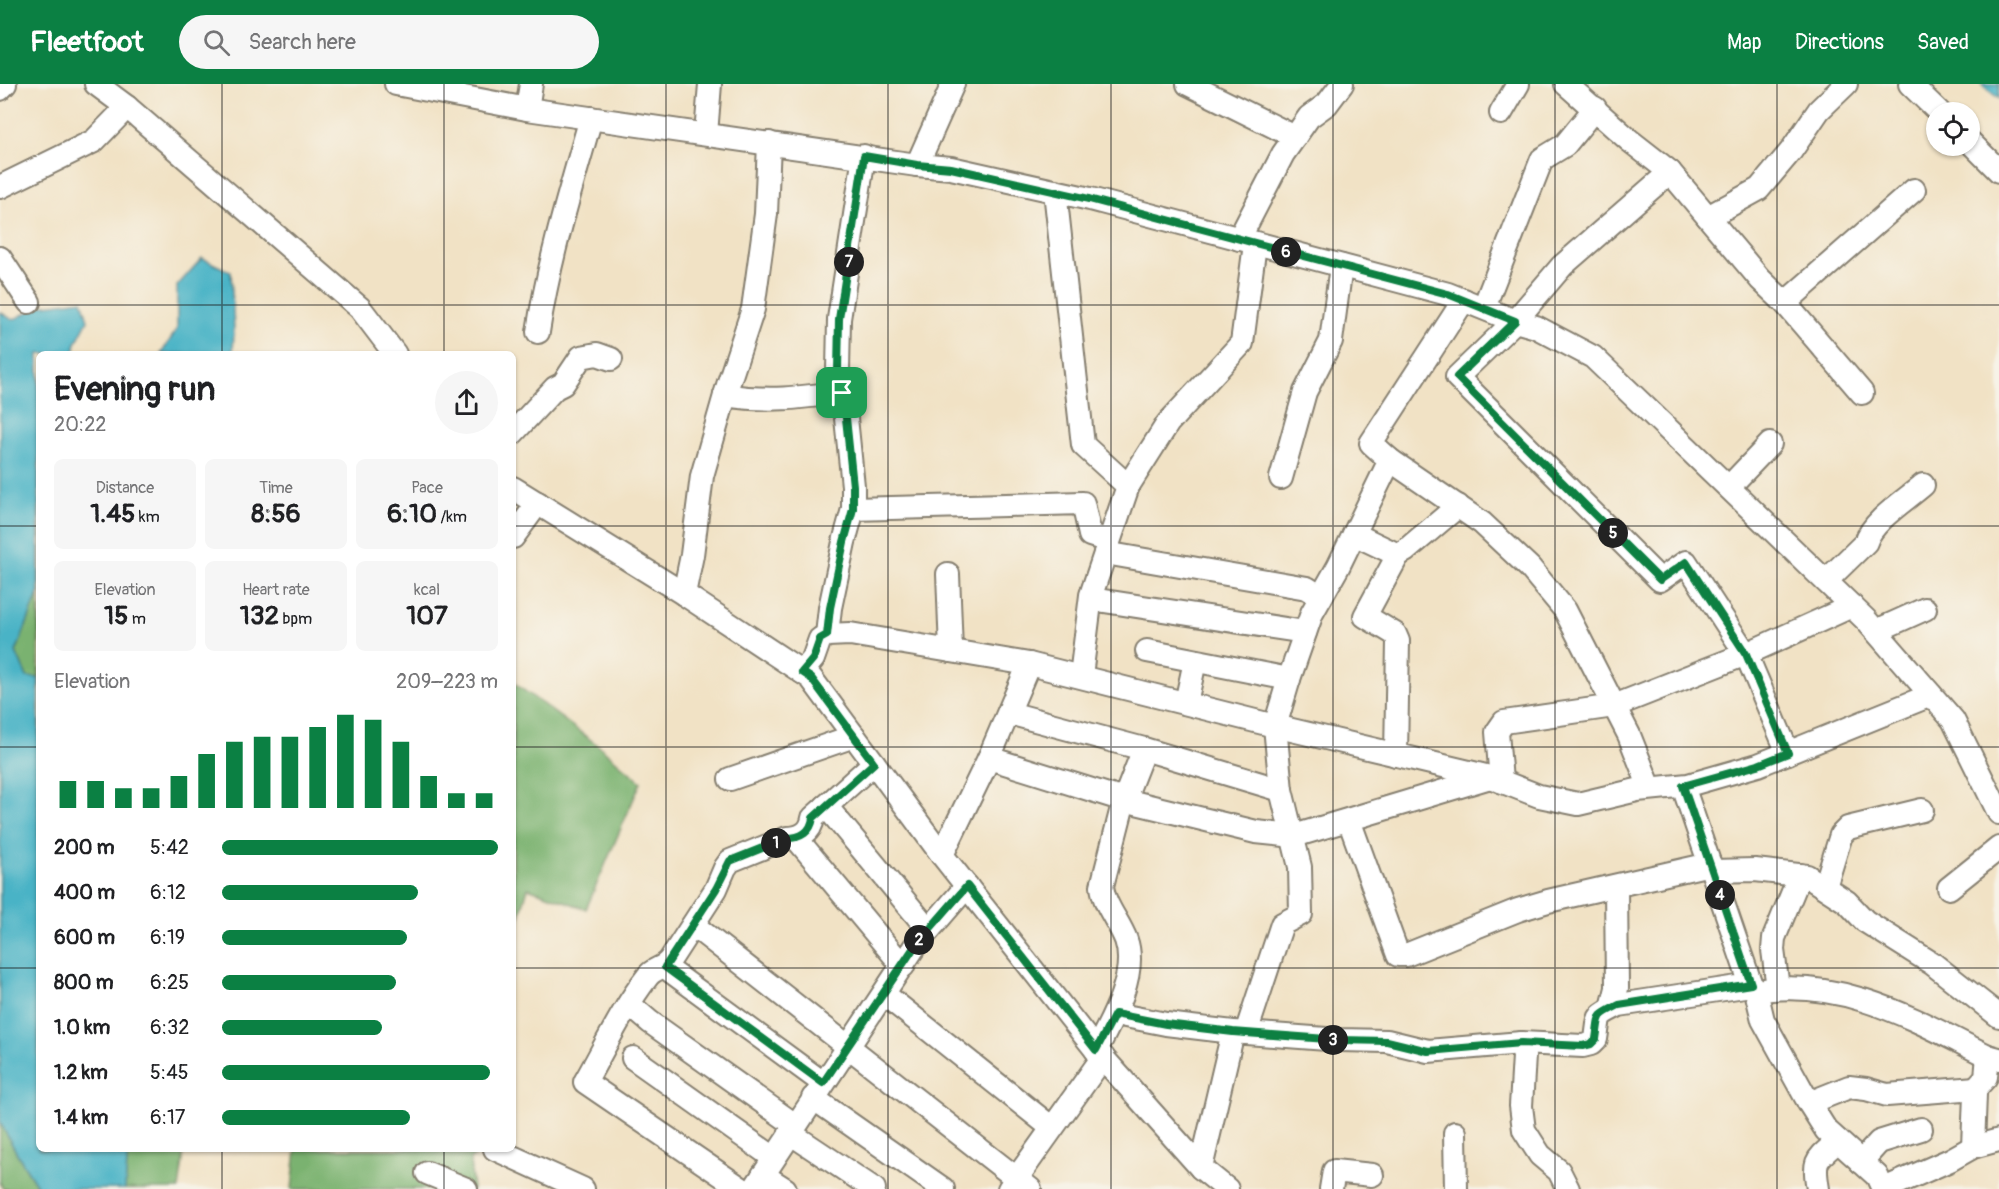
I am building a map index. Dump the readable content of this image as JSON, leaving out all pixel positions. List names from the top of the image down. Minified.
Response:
{"page":{"header":"Fleetfoot","search":"Search here","nav":["Map","Directions","Saved"],"pins":["6","7","5","1","4","2","3"],"heading":["Evening run","20:22"],"stats":[["Distance","1.45 km"],["Time","8:56"],["Pace","6:10 /km"],["Elevation","15 m"],["Heart rate","132 bpm"],["kcal","107"]],"chart":["Elevation","209–223 m"],"list":[{"name":"200 m","note":"5:42"},{"name":"400 m","note":"6:12"},{"name":"600 m","note":"6:19"},{"name":"800 m","note":"6:25"},{"name":"1.0 km","note":"6:32"},{"name":"1.2 km","note":"5:45"},{"name":"1.4 km","note":"6:17"}]}}
